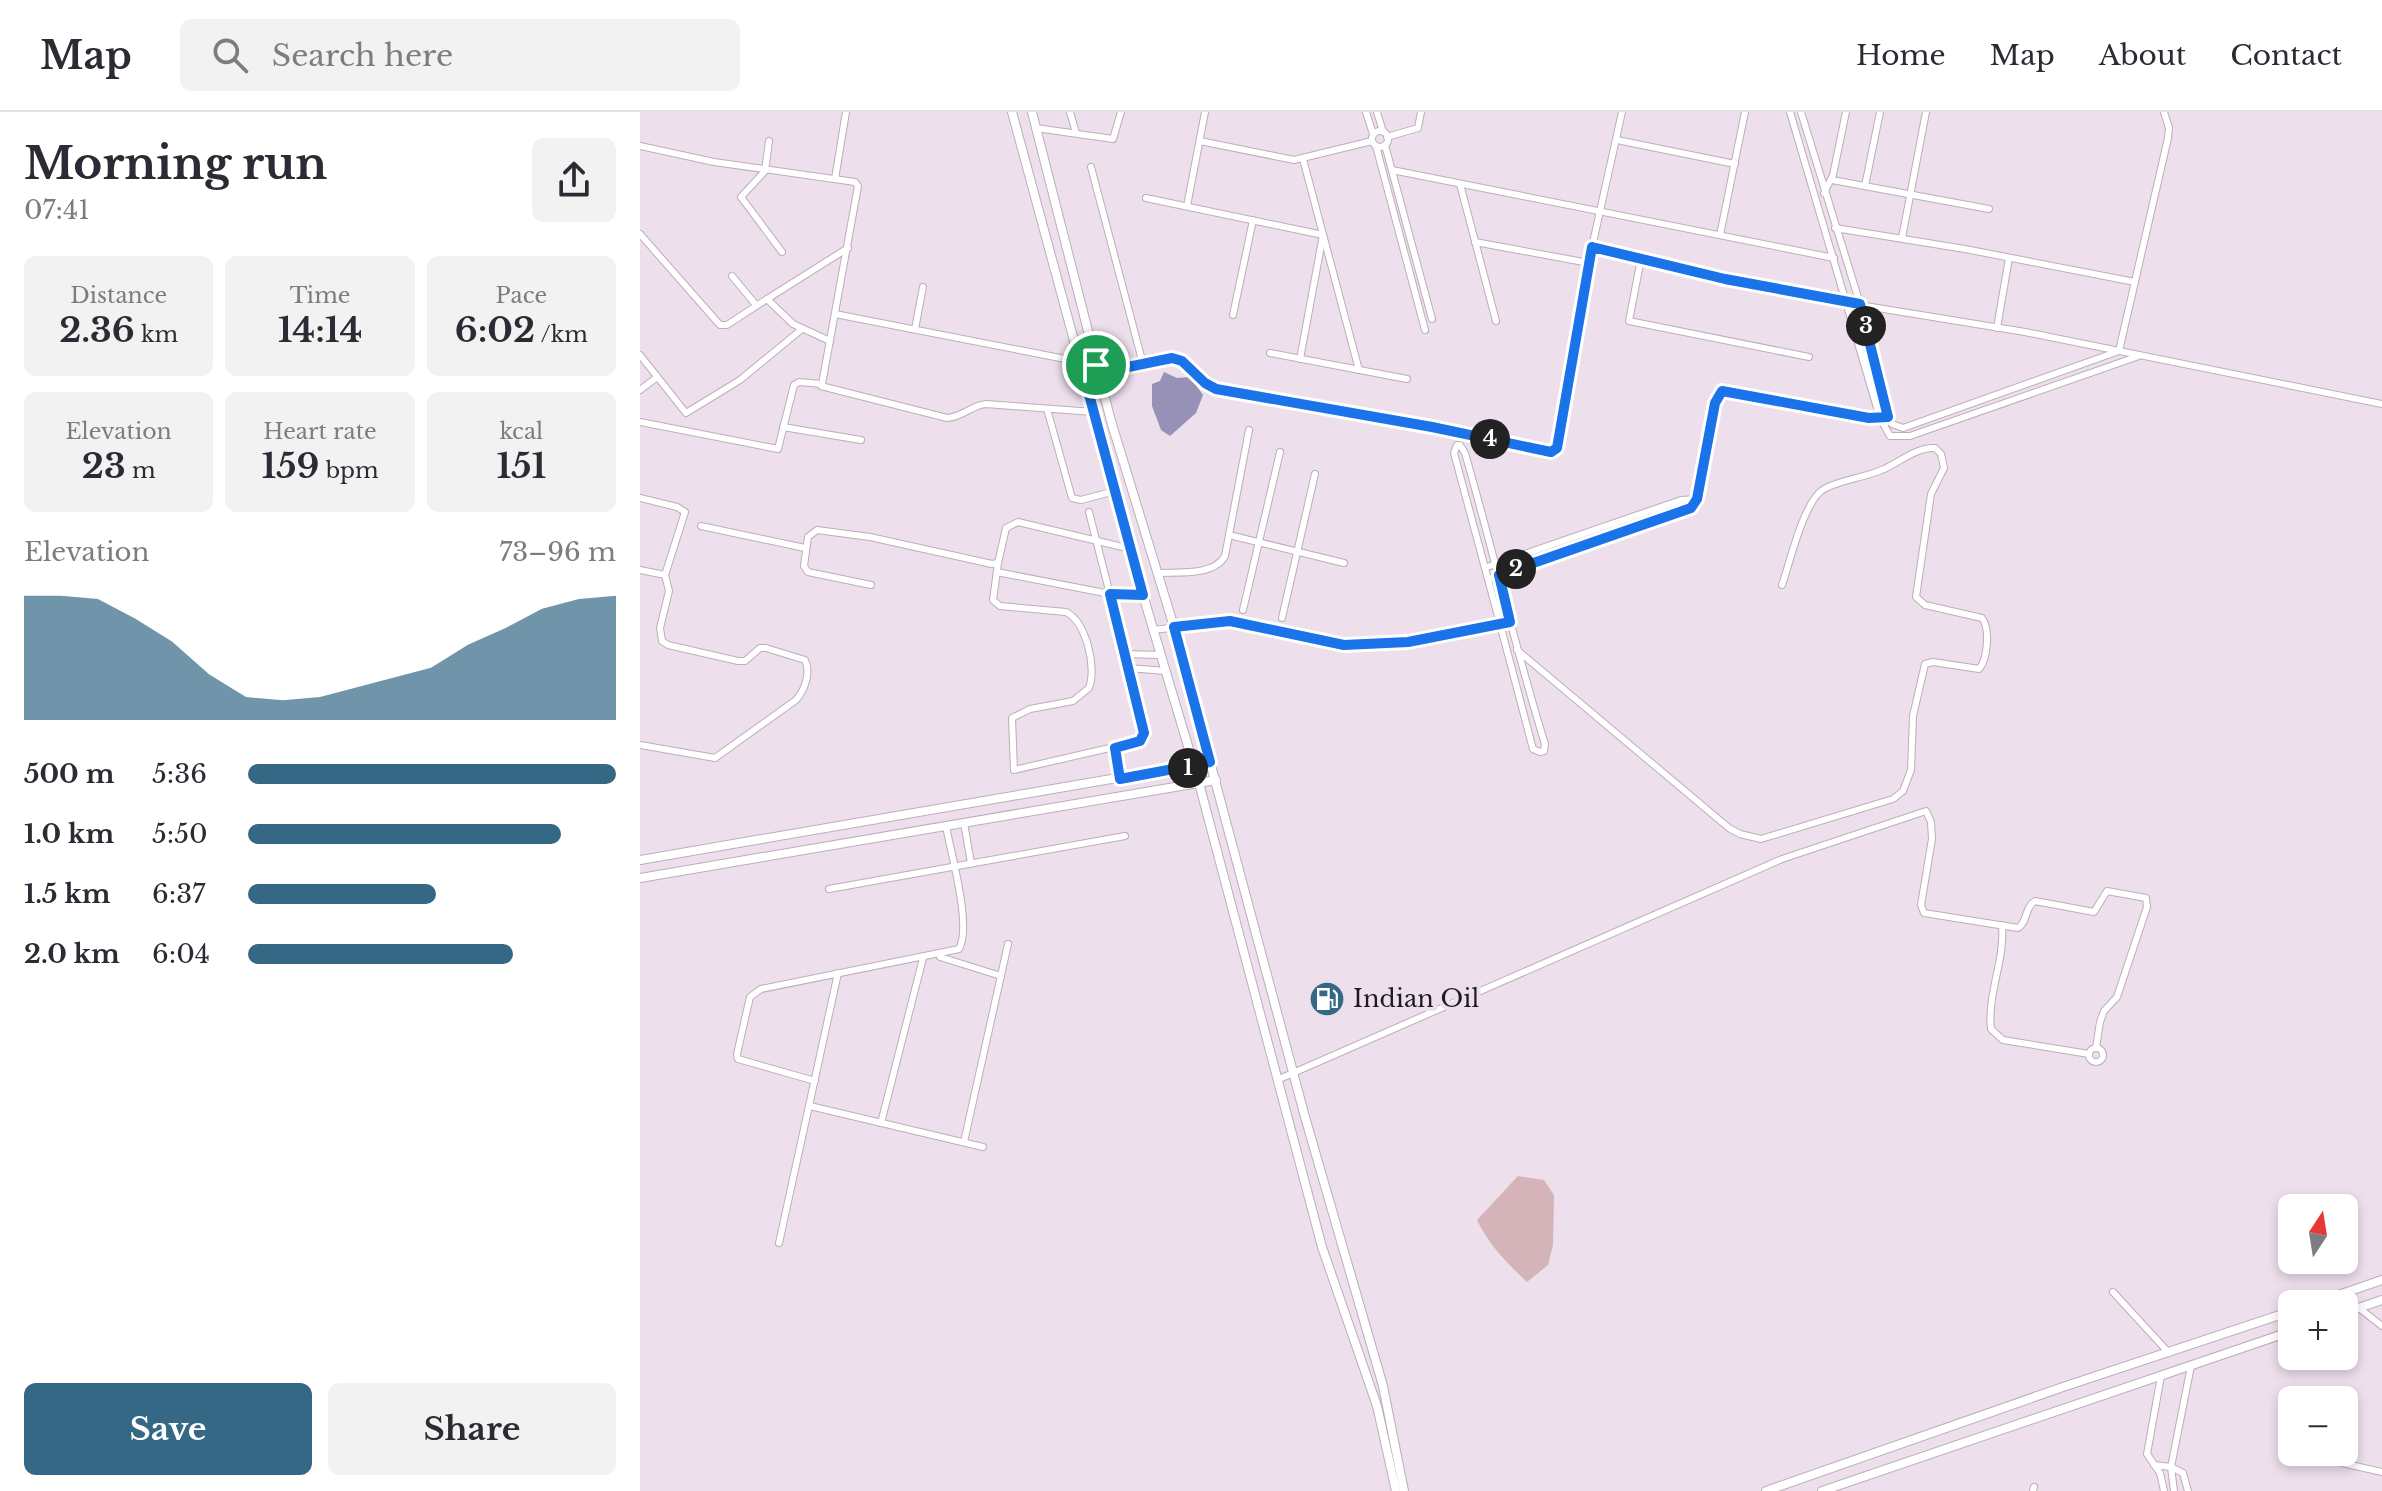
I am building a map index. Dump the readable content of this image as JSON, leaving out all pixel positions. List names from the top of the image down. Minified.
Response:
{"places":{"fuel station":["Indian Oil"]},"north":"top","page":{"header":"Map","search":"Search here","nav":["Home","Map","About","Contact"],"heading":["Morning run","07:41"],"stats":[["Distance","2.36 km"],["Time","14:14"],["Pace","6:02 /km"],["Elevation","23 m"],["Heart rate","159 bpm"],["kcal","151"]],"pins":["3","4","2","1"],"chart":["Elevation","73–96 m"],"list":[{"name":"500 m","note":"5:36"},{"name":"1.0 km","note":"5:50"},{"name":"1.5 km","note":"6:37"},{"name":"2.0 km","note":"6:04"}],"map_buttons":["+","−"],"buttons":["Save","Share"]}}
